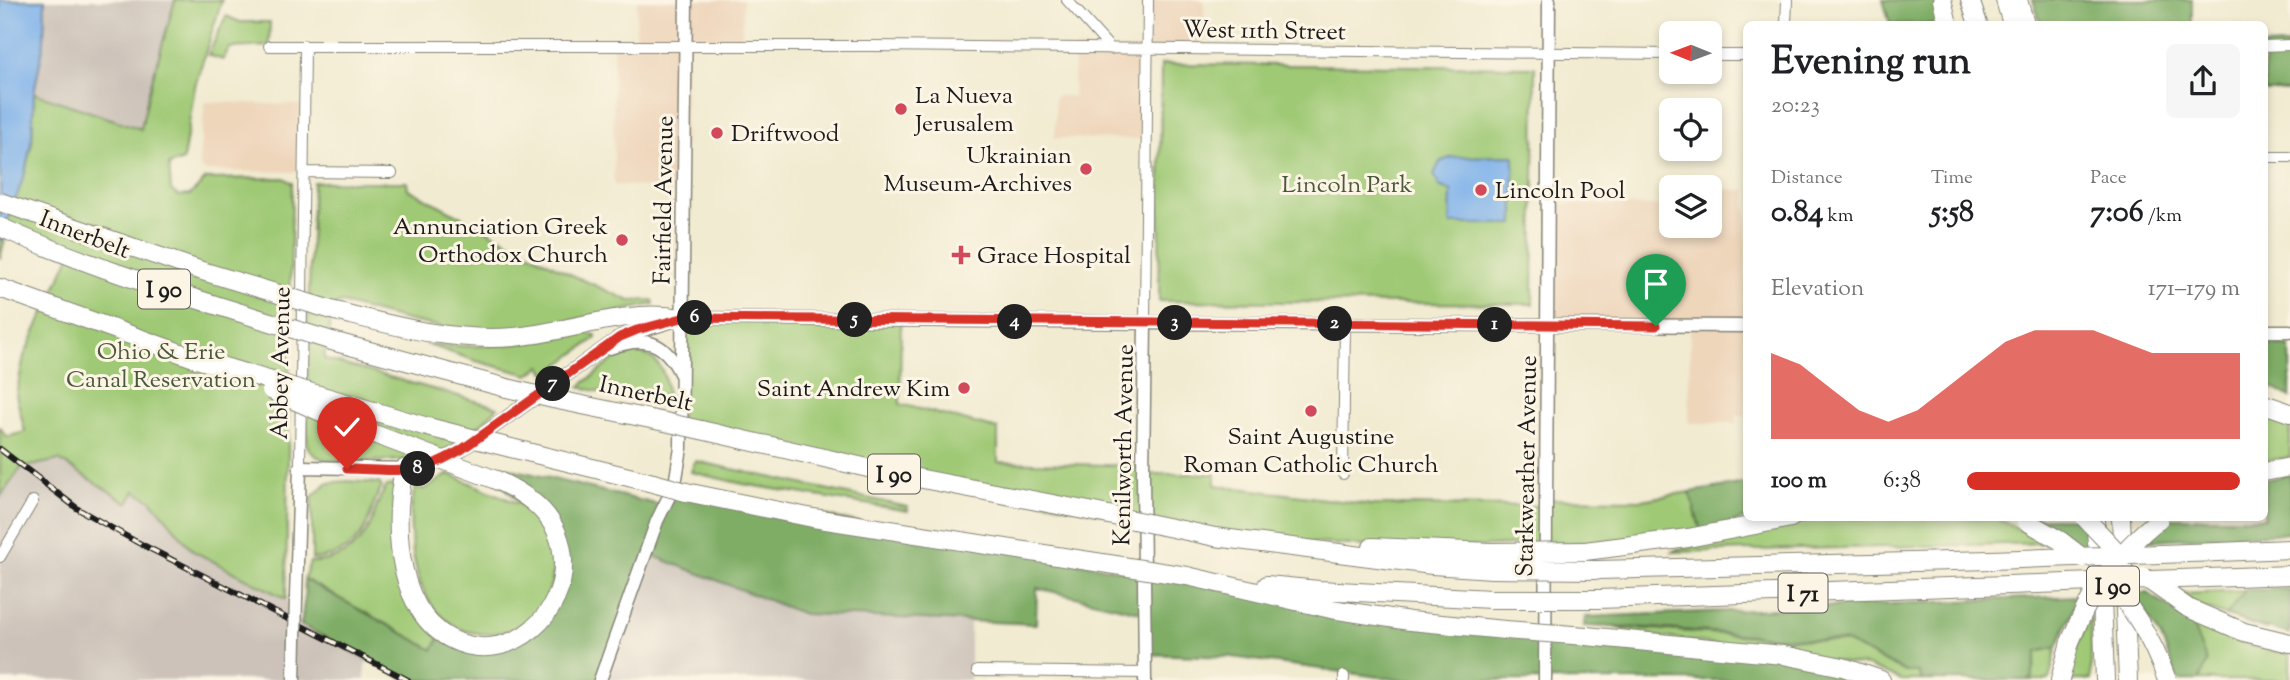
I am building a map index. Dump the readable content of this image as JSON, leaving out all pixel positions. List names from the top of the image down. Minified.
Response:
{"streets":{"highway":["Innerbelt","I 90","I 71"],"street":["West 11th Street","Fairfield Avenue","Abbey Avenue","Kenilworth Avenue","Starkweather Avenue"]},"crossings":[["West 11th Street","Fairfield Avenue"],["West 11th Street","Abbey Avenue"],["West 11th Street","Kenilworth Avenue"],["West 11th Street","Starkweather Avenue"],["Innerbelt","I 90"],["Innerbelt","I 71"],["I 90","I 71"]],"parks":["Lincoln Park","Ohio & Erie Canal Reservation"],"places":{"other":["La Nueva Jerusalem","Driftwood","Ukrainian Museum-Archives","Lincoln Pool","Annunciation Greek Orthodox Church","Saint Andrew Kim","Saint Augustine Roman Catholic Church"],"health":["Grace Hospital"]},"north":"left","page":{"heading":["Evening run","20:23"],"stats":[["Distance","0.84 km"],["Time","5:58"],["Pace","7:06 /km"]],"chart":["Elevation","171–179 m"],"pins":["6","5","4","3","2","1","7","8"],"list":[{"name":"100 m","note":"6:38"}]}}
